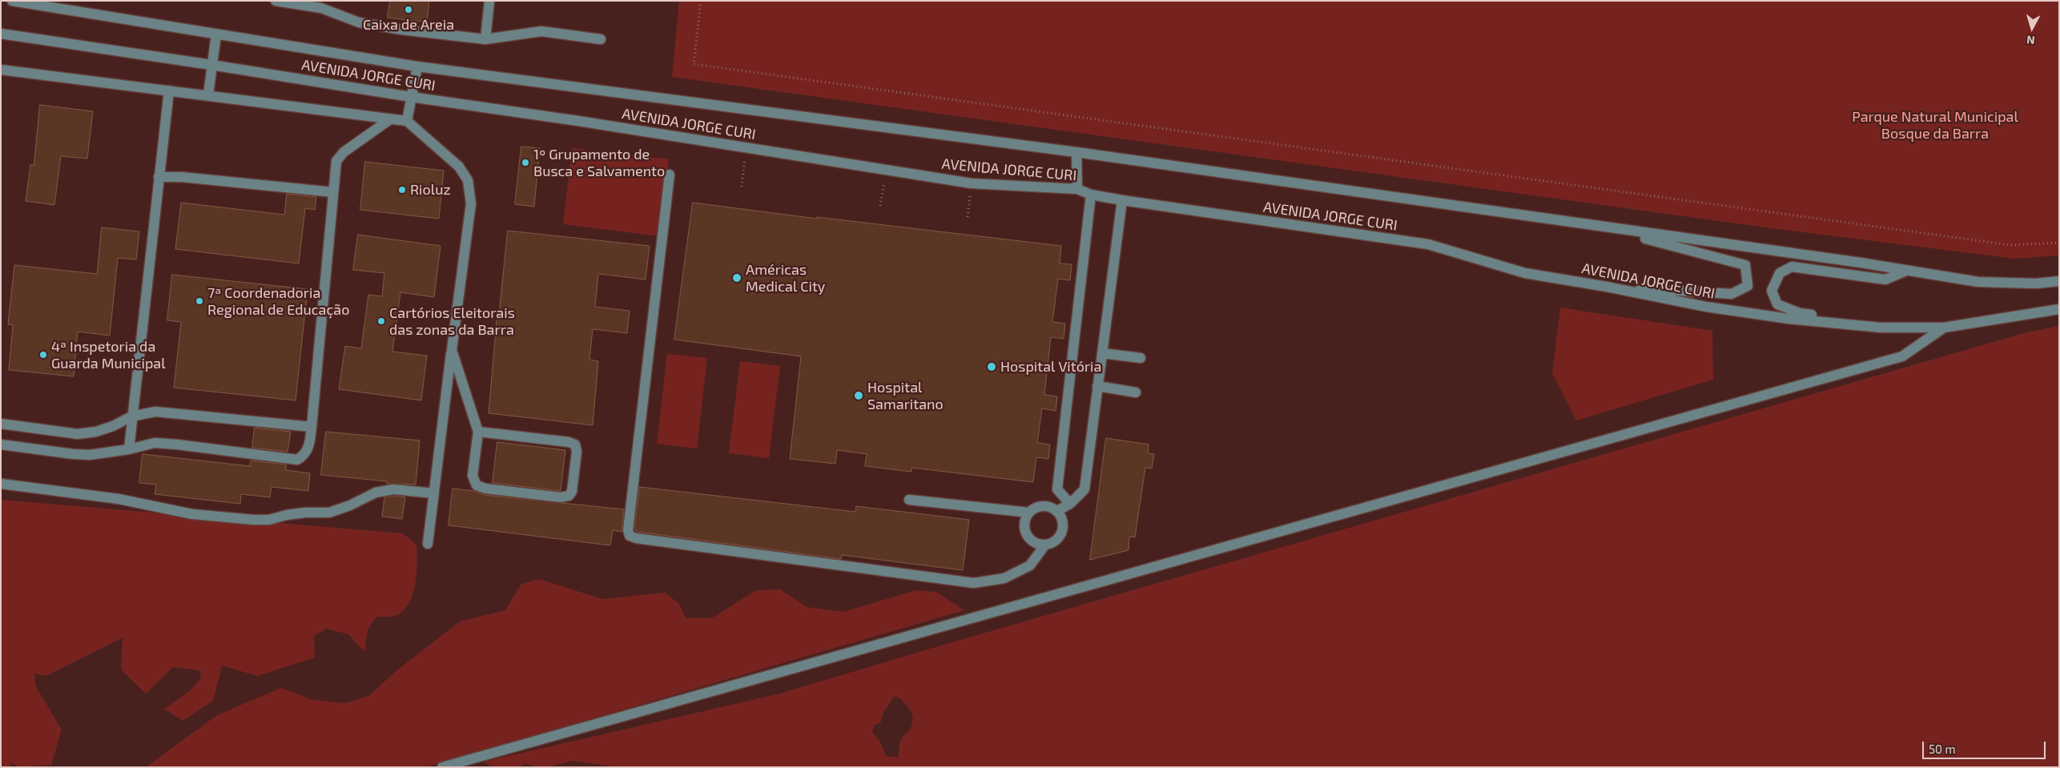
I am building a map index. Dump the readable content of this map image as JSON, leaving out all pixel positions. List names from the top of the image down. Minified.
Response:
{"streets":{"street":["AVENIDA JORGE CURI"]},"parks":["Parque Natural Municipal Bosque da Barra"],"places":["Caixa de Areia","1º Grupamento de Busca e Salvamento","Rioluz","Américas Medical City","7ª Coordenadoria Regional de Educação","Cartórios Eleitorais das zonas da Barra","4ª Inspetoria da Guarda Municipal","Hospital Vitória","Hospital Samaritano"],"scale_bar":"50 m","north":"bottom"}
